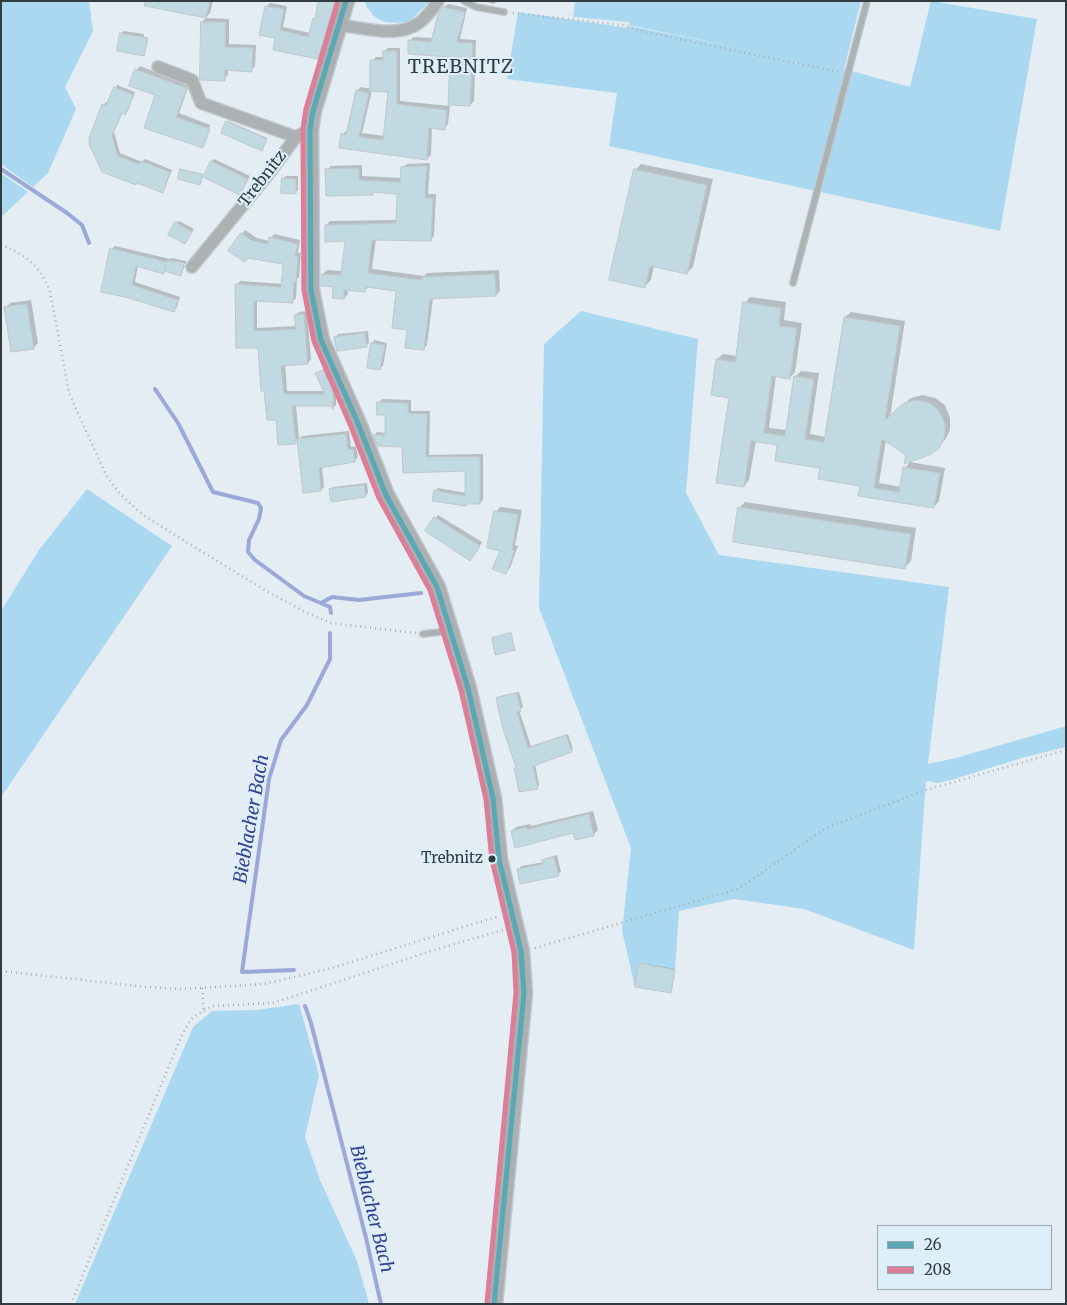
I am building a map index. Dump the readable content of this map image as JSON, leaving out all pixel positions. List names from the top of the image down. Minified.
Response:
{"streets":{"street":["Trebnitz"]},"districts":["TREBNITZ"],"water":["Bieblacher Bach"],"places":["Trebnitz"],"lines":["transit line 26","transit line 208"],"legend":["26","208"]}
